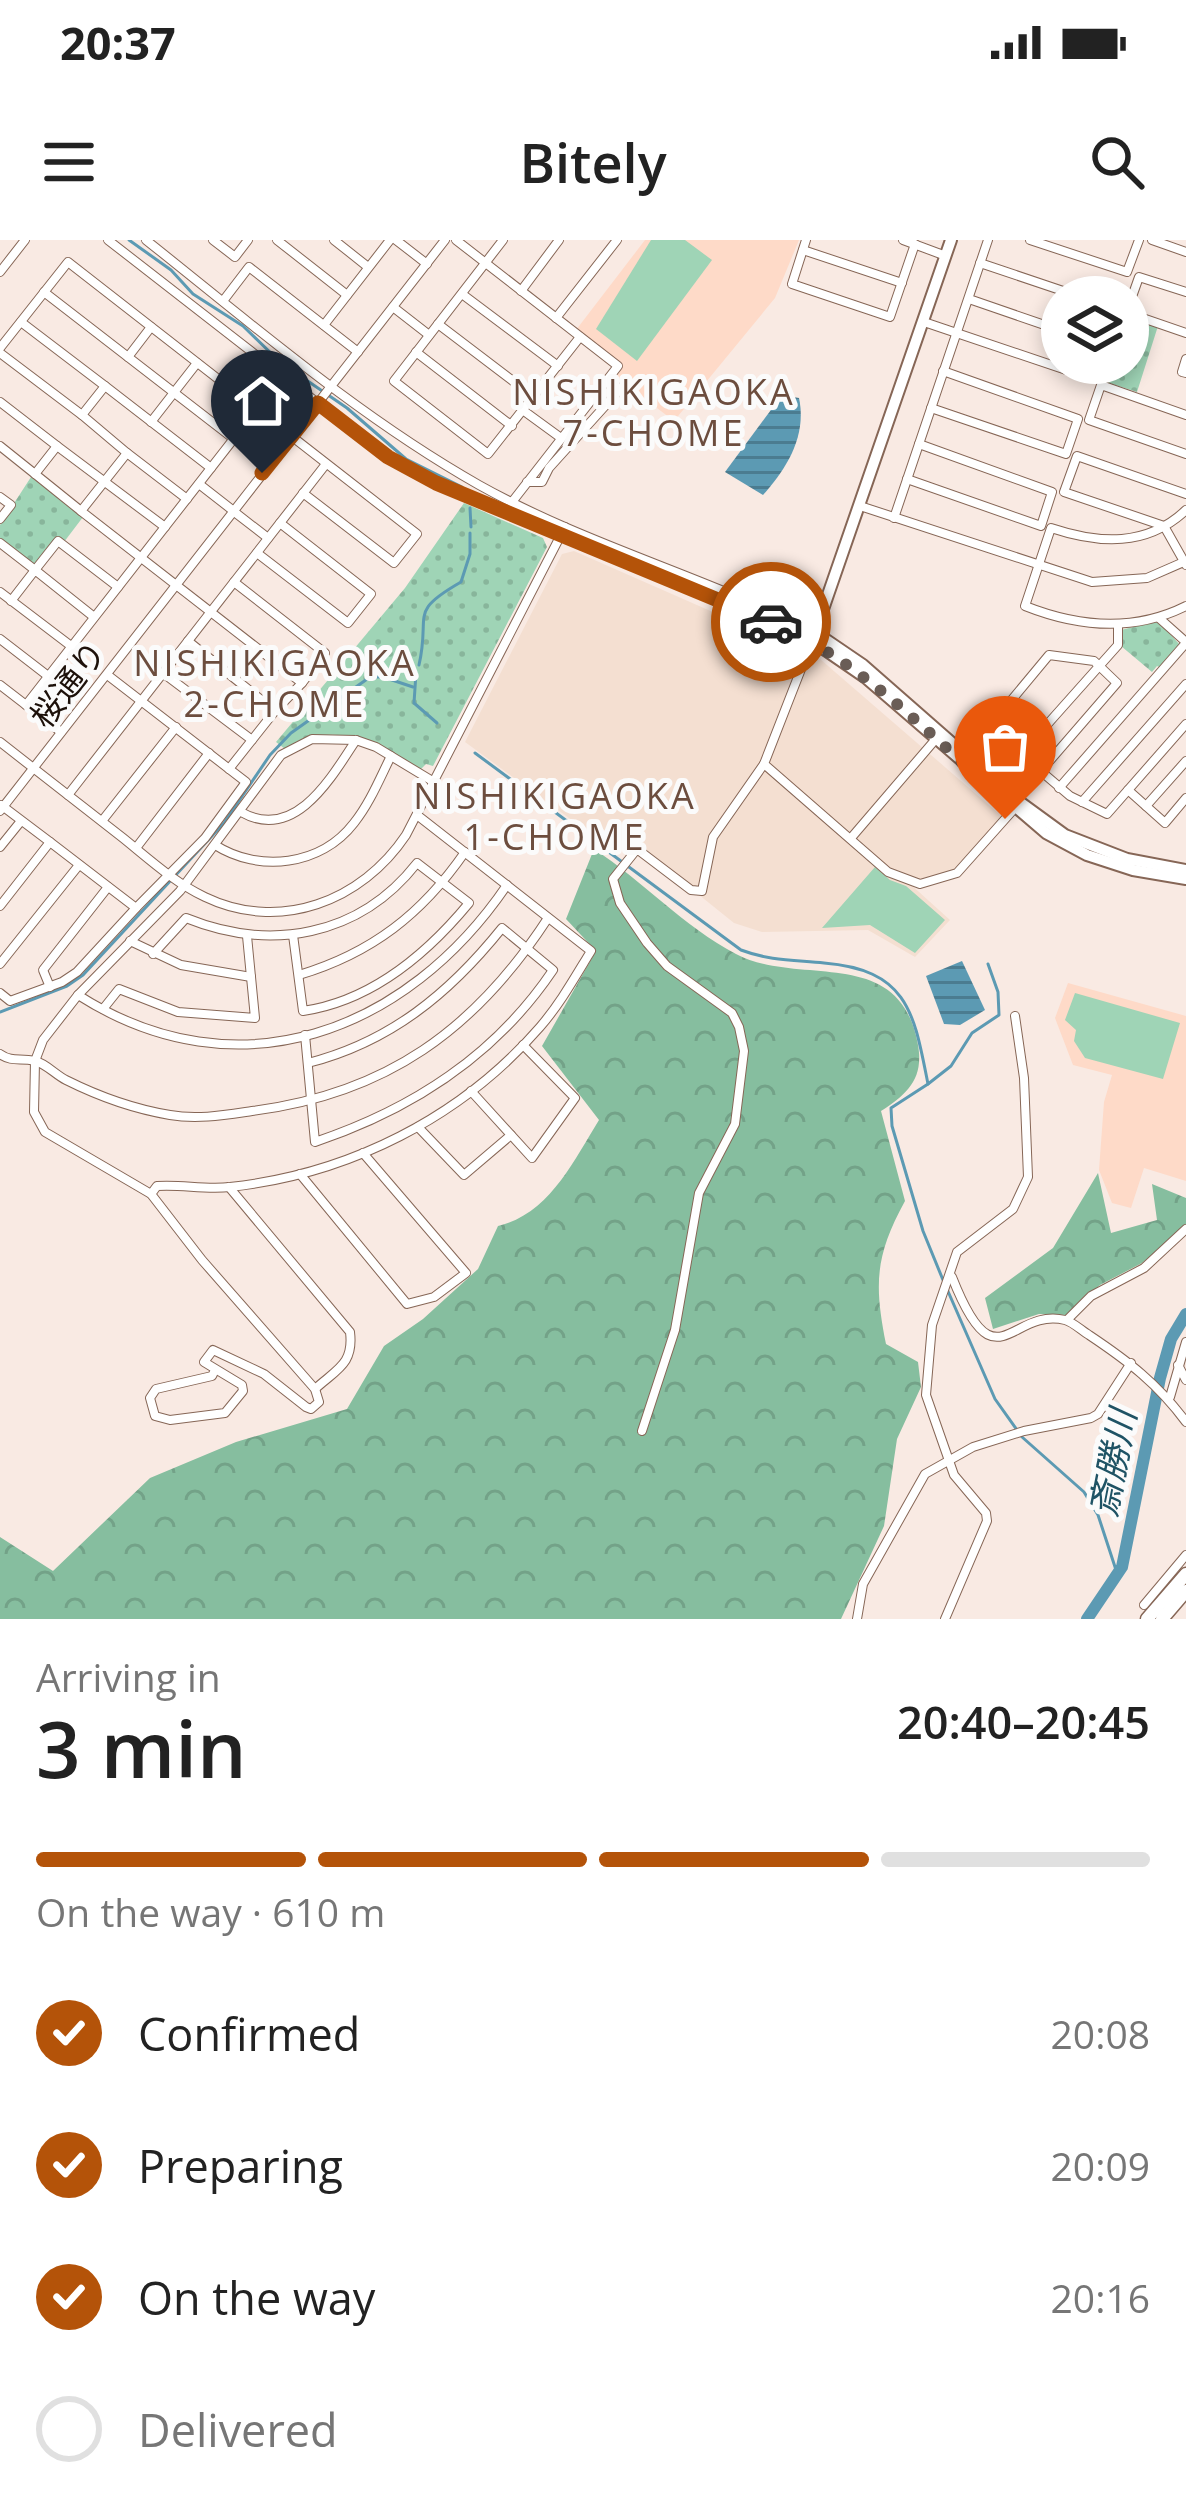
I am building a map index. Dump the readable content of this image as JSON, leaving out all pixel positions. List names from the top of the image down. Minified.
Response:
{"streets":{"street":["桜通り"]},"districts":["NISHIKIGAOKA 7-CHOME","NISHIKIGAOKA 2-CHOME","NISHIKIGAOKA 1-CHOME"],"water":["斎勝川"],"page":{"status":"20:37","header":"Bitely","heading":["3 min","Arriving in","20:40–20:45"],"bar":"On the way · 610 m","list":[["Confirmed","20:08"],["Preparing","20:09"],["On the way","20:16"],"Delivered"]}}
